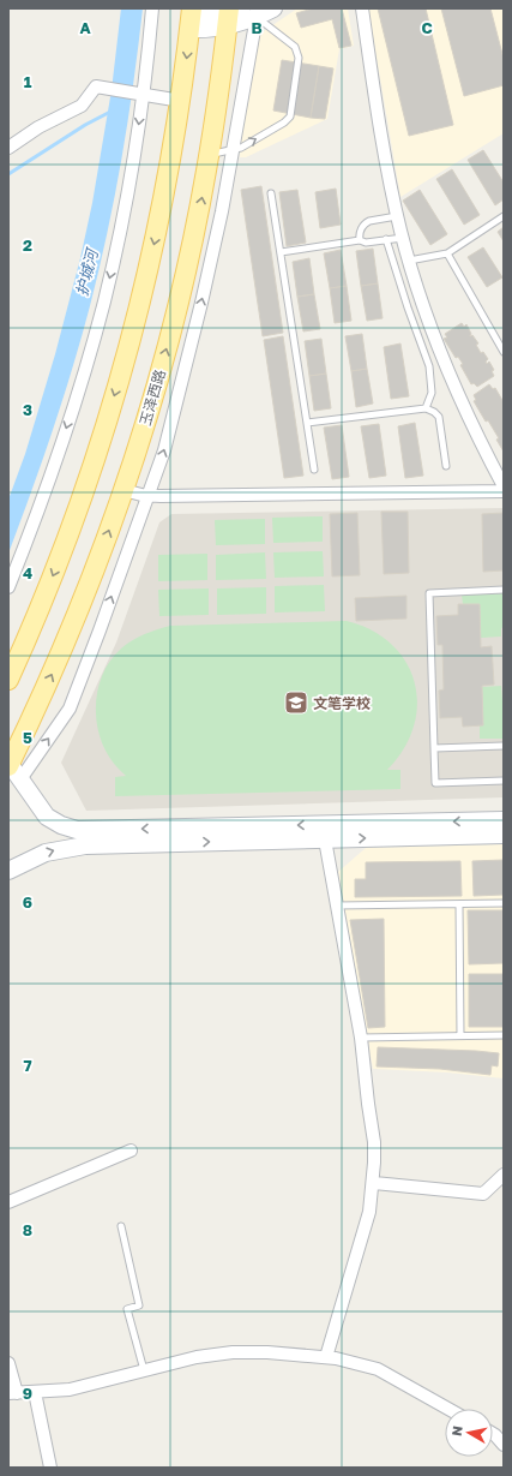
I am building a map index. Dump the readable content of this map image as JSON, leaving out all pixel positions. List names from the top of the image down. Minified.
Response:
{"streets":{"main road":["玉泽西路"]},"water":["护城河"],"places":{"school or university":["文笔学校"]},"north":"left","grid":{"columns":["A","B","C"],"rows":["1","2","3","4","5","6","7","8","9"]}}
